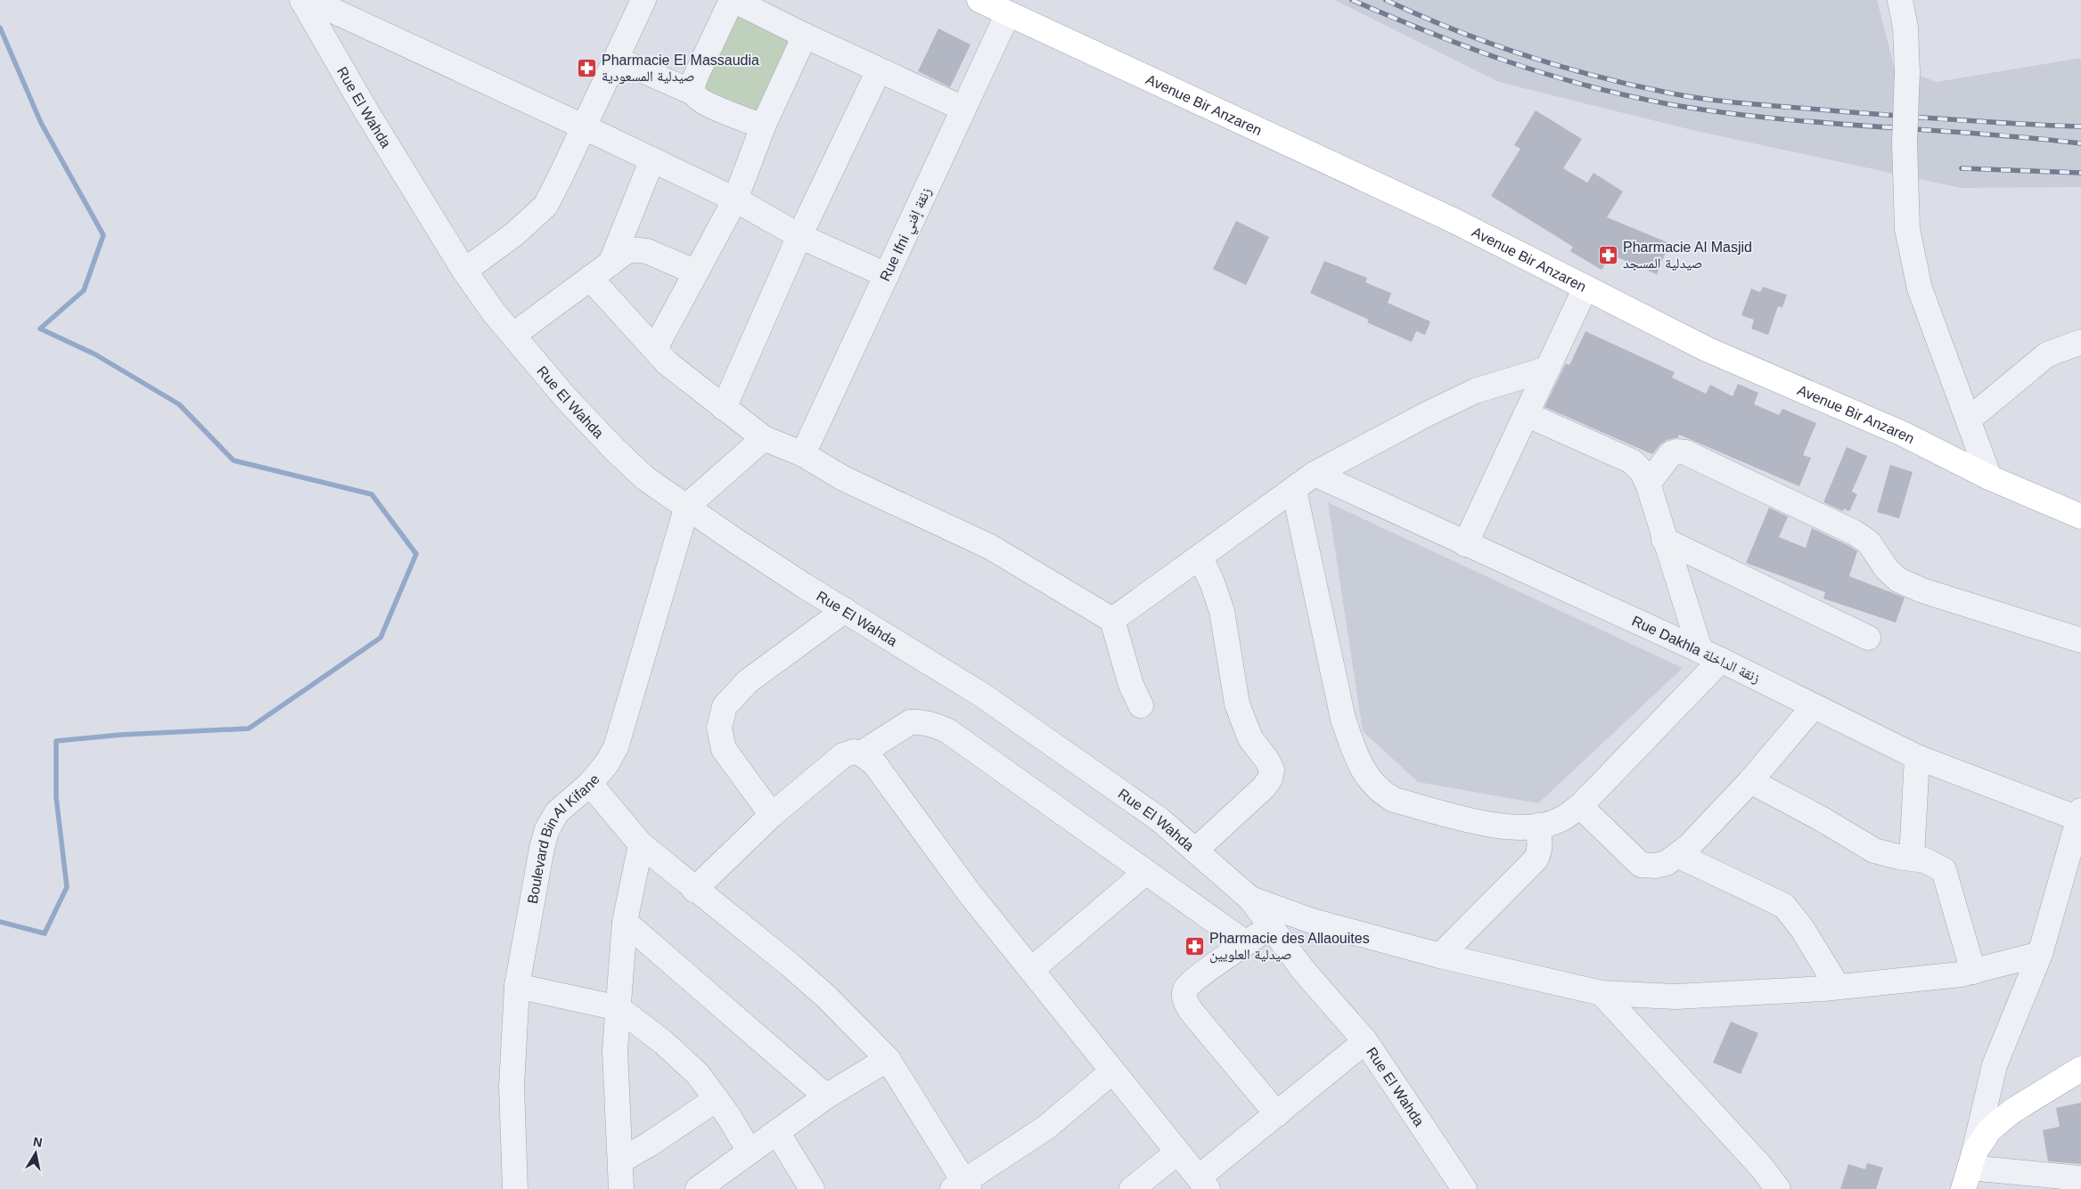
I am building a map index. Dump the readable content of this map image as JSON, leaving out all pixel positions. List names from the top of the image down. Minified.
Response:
{"streets":{"main road":["Avenue Bir Anzaren"],"street":["Rue El Wahda","Rue Ifni زنقة إفني","Rue Dakhla زنقة الداخلة","Boulevard Bin Al Kifane"]},"crossings":[["Avenue Bir Anzaren","Rue Ifni زنقة إفني"],["Rue El Wahda","Boulevard Bin Al Kifane"]],"places":{"pharmacy":["Pharmacie El Massaudia صيدلية المسعودية","Pharmacie Al Masjid صيدلية المسجد","Pharmacie des Allaouites صيدلية العلويين"]},"north":"top"}
